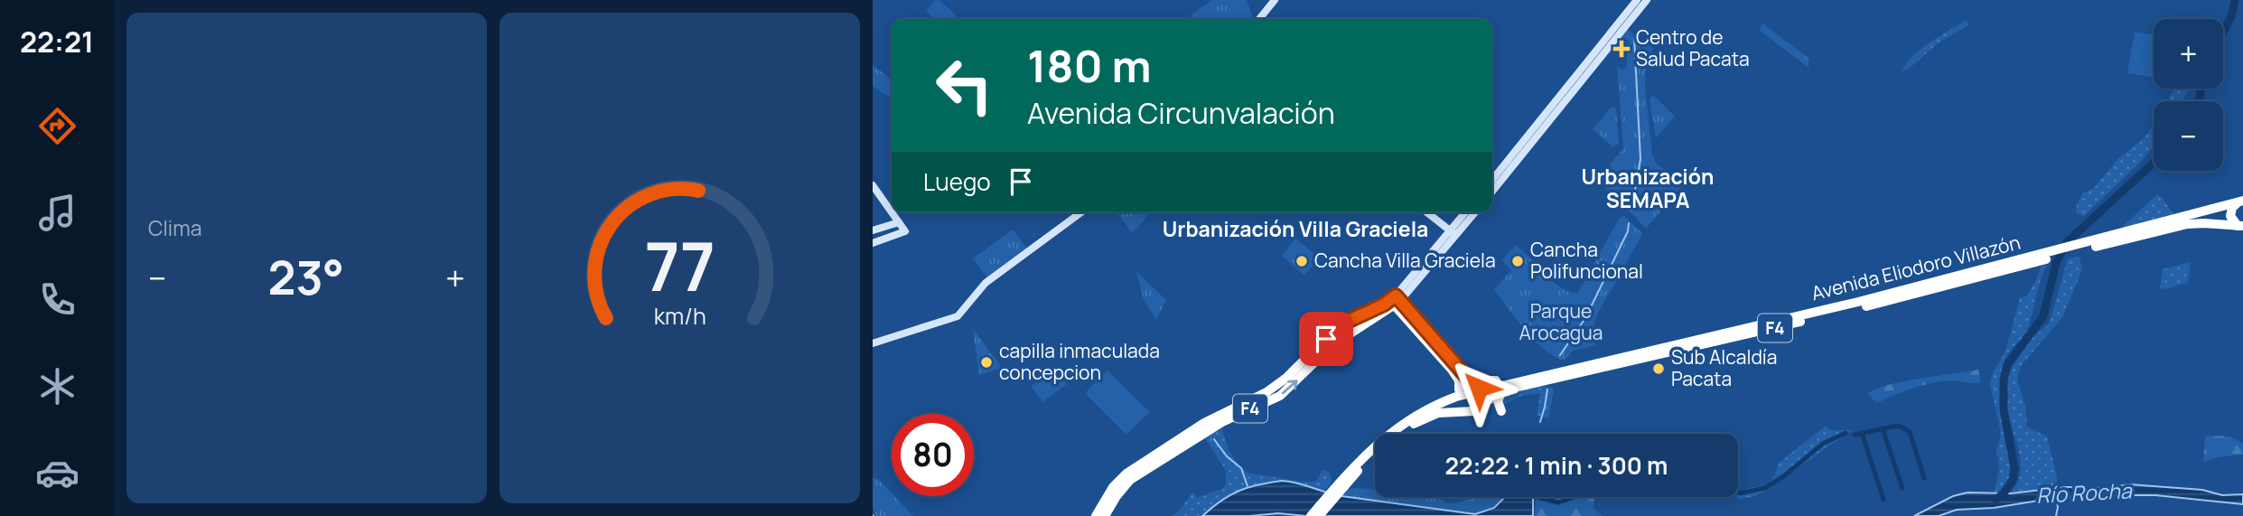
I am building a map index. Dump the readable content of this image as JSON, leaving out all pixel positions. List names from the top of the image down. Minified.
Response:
{"streets":{"highway":["Avenida Eliodoro Villazón","F4"]},"crossings":[["Avenida Eliodoro Villazón","F4"]],"districts":["Urbanización SEMAPA","Urbanización Villa Graciela"],"water":["Río Rocha"],"parks":["Parque Arocagua"],"places":{"health":["Centro de Salud Pacata"],"other":["Cancha Villa Graciela","Cancha Polifuncional","capilla inmaculada concepcion","Sub Alcaldía Pacata"]},"page":{"tabs":"22:21","tile":"Clima","map_buttons":["+","−"],"turn":["180 m","Avenida Circunvalación"],"then":"Luego","heat":["−","23°","+"],"limit":"80","trip":"22:22 · 1 min · 300 m","gauge":["77","km/h"]}}
